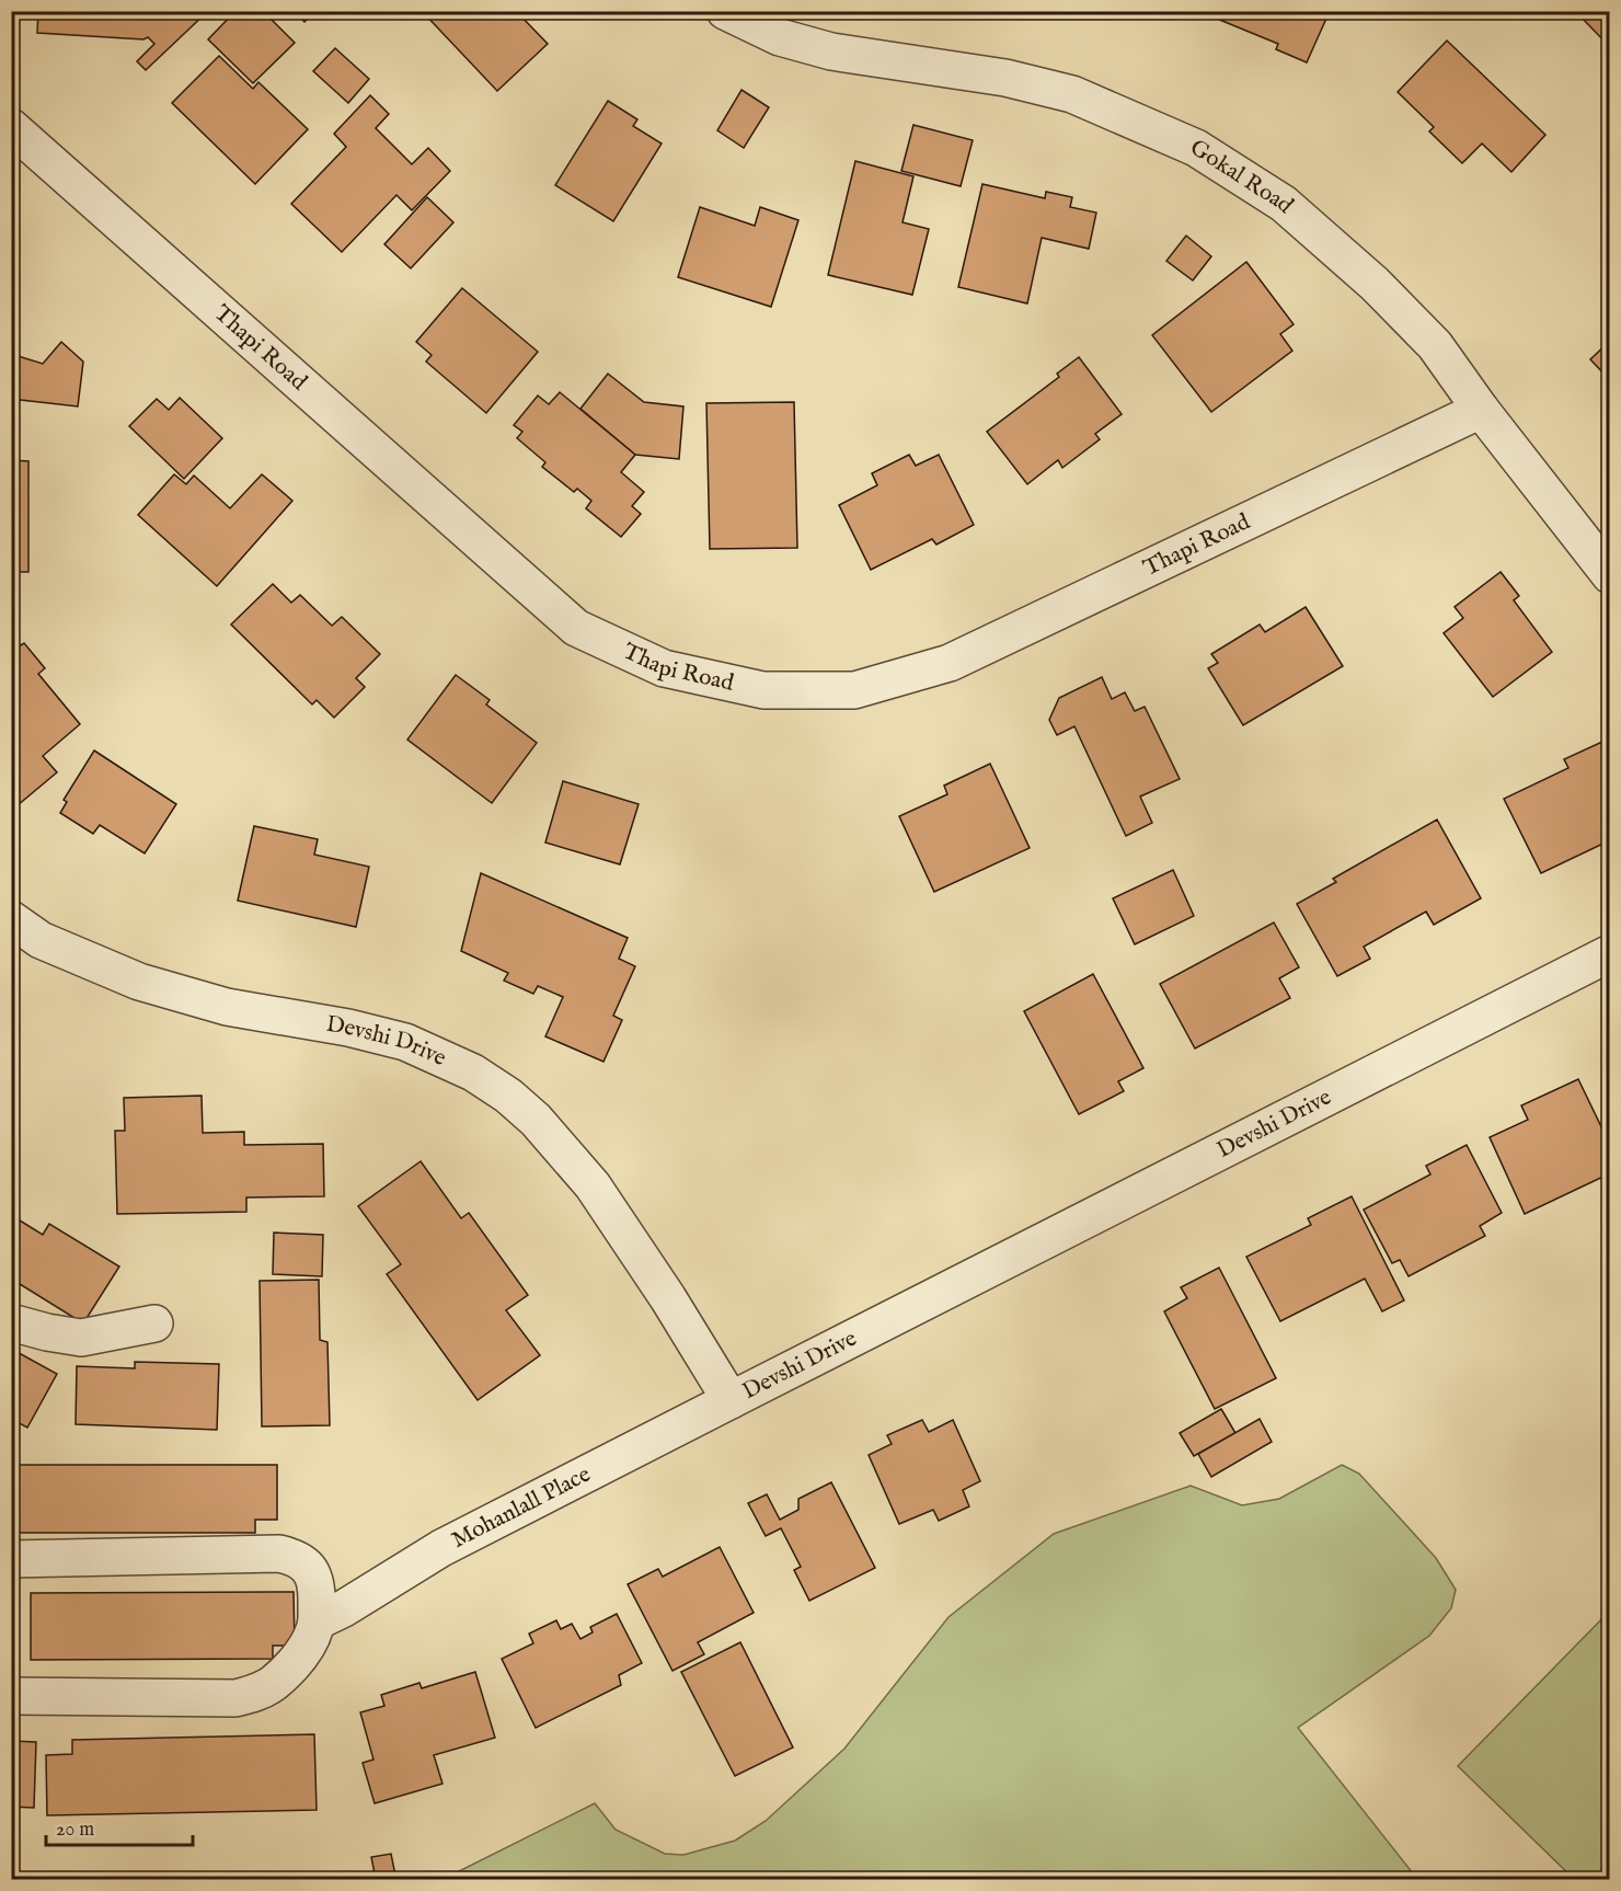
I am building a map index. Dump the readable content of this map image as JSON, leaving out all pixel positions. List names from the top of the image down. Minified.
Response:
{"streets":{"street":["Gokal Road","Thapi Road","Devshi Drive","Mohanlall Place"]},"crossings":[["Gokal Road","Thapi Road"],["Devshi Drive","Mohanlall Place"]],"scale_bar":"20 m"}
